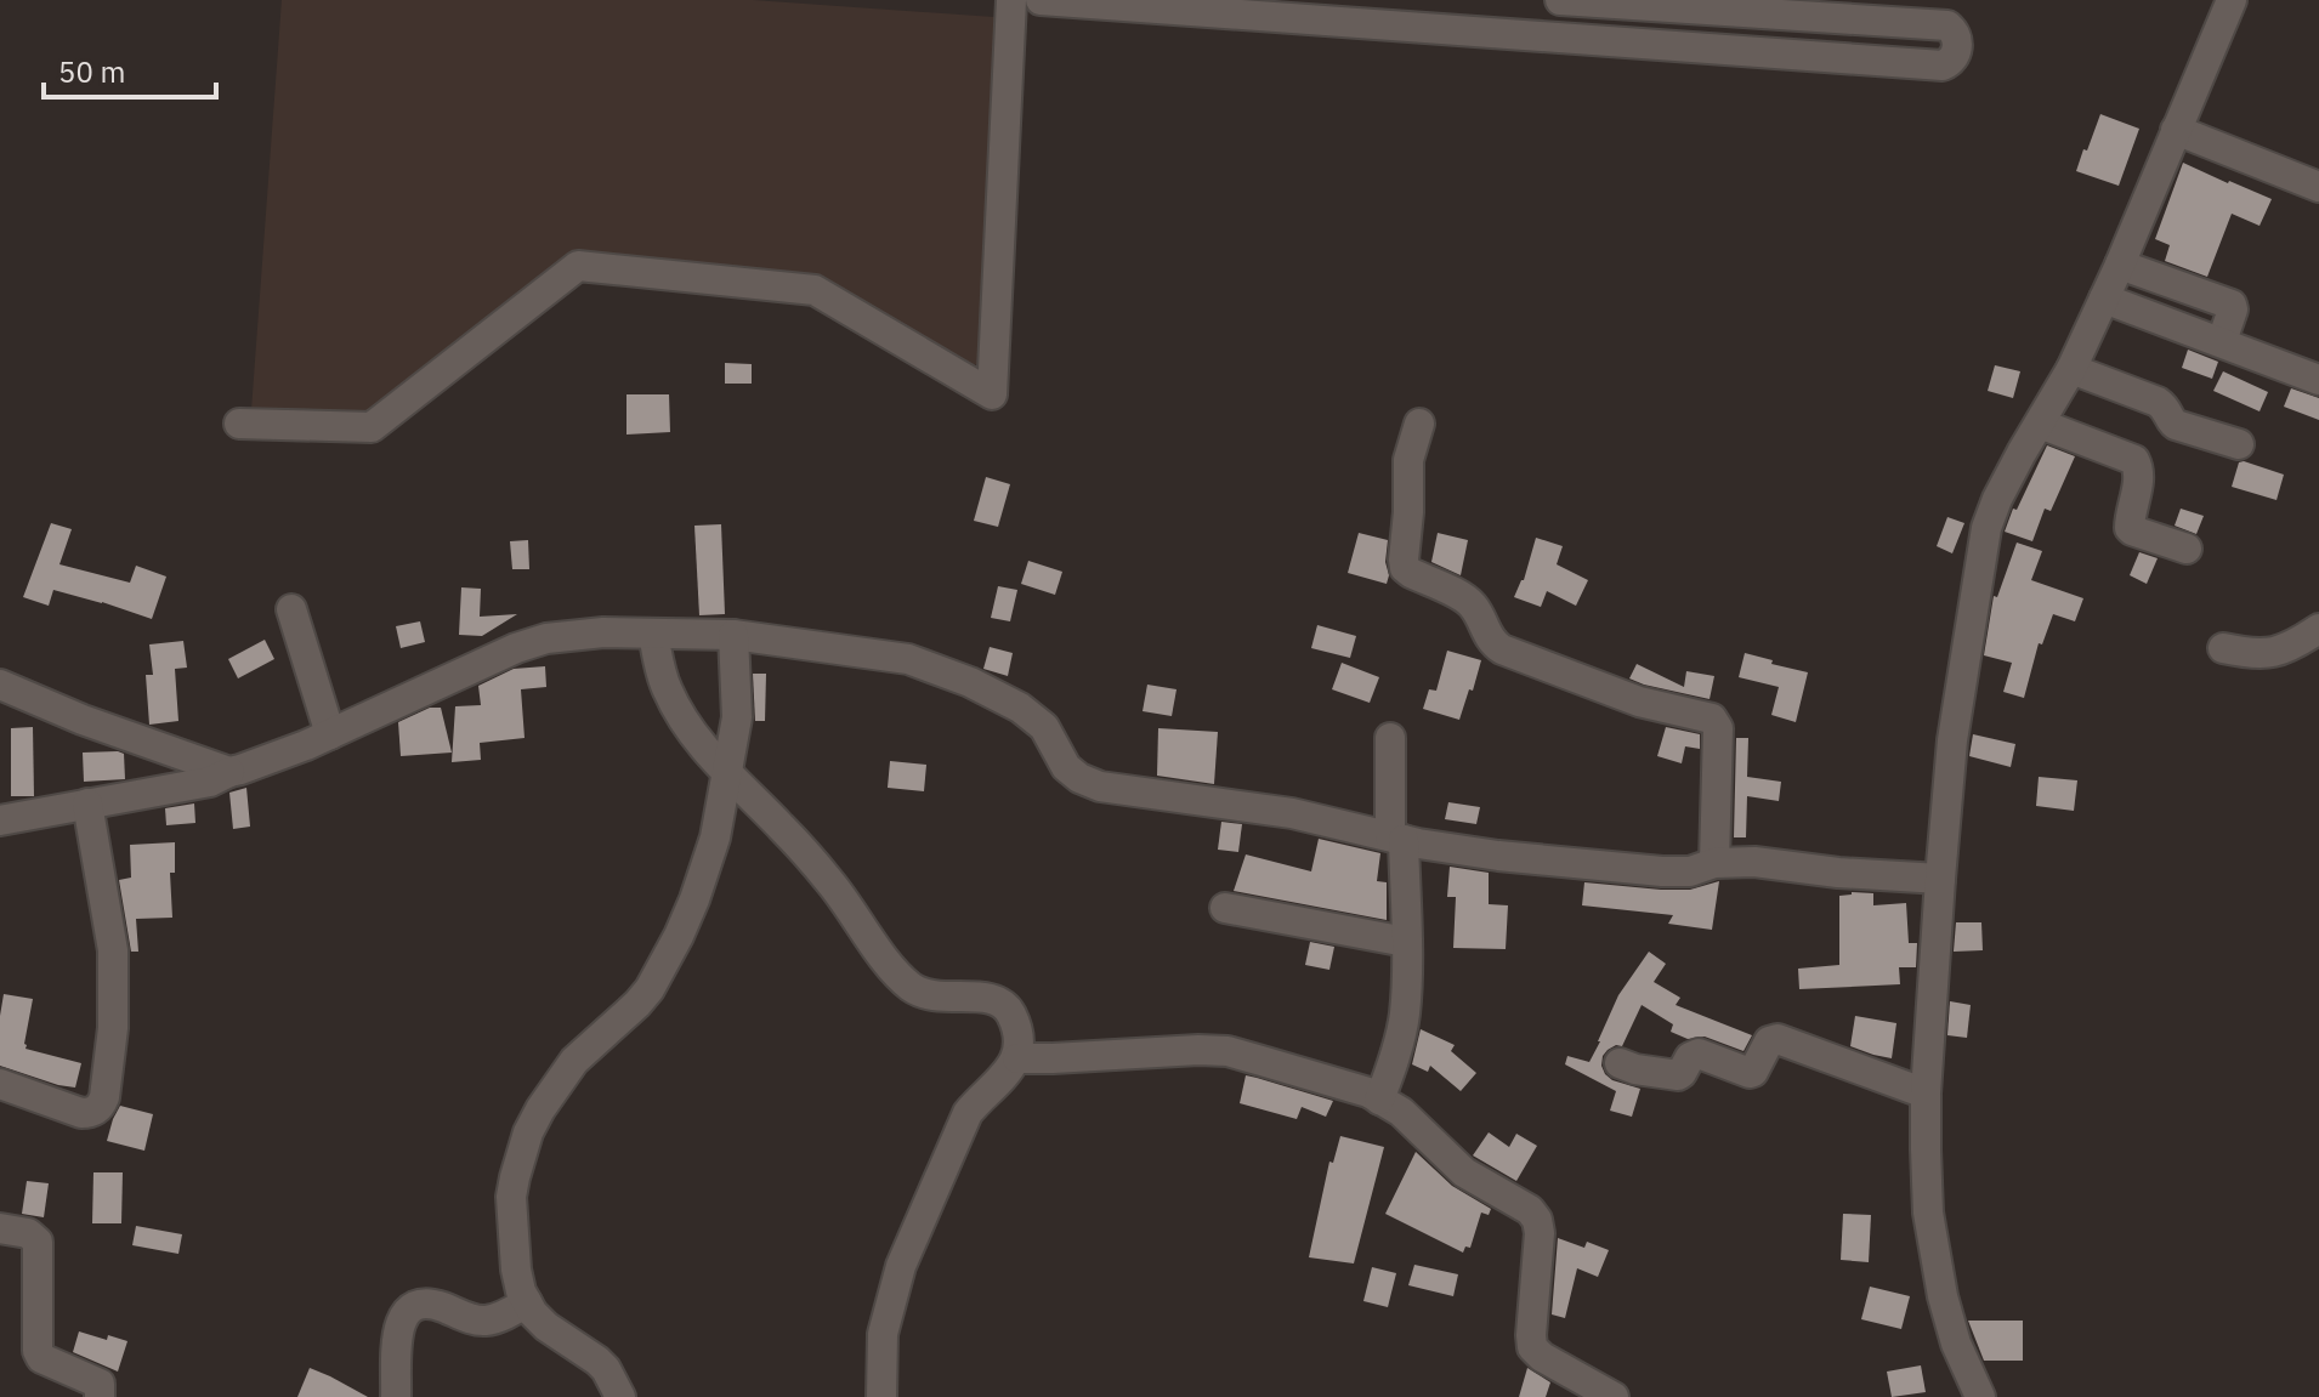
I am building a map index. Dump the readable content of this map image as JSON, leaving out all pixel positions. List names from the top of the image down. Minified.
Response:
{"scale_bar":"50 m"}
